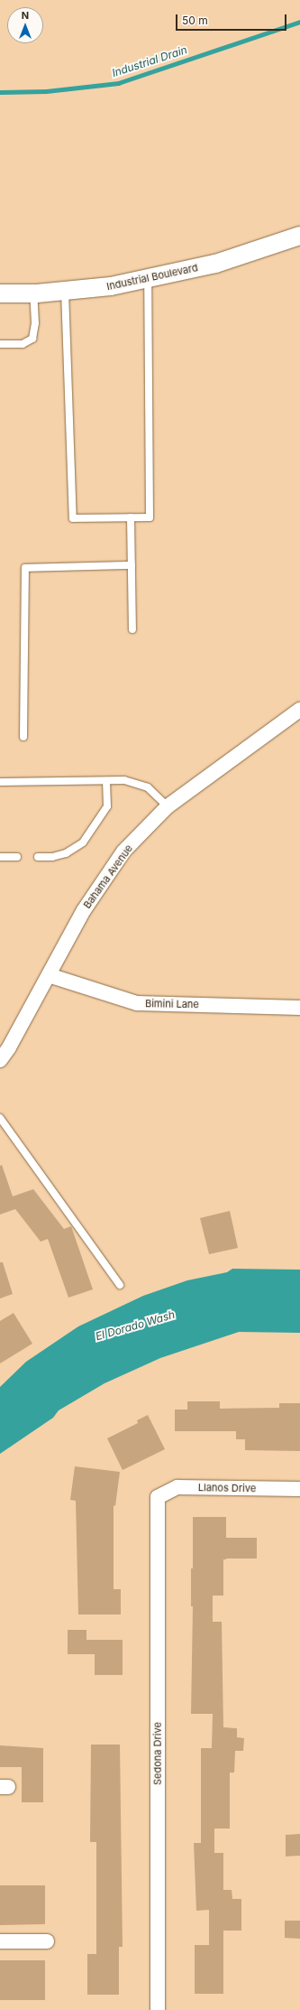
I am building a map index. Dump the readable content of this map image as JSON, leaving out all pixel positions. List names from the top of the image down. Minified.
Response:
{"streets":{"street":["Industrial Boulevard","Bahama Avenue","Bimini Lane","Llanos Drive","Sedona Drive"]},"crossings":[["Bahama Avenue","Bimini Lane"],["Llanos Drive","Sedona Drive"]],"water":["Industrial Drain","El Dorado Wash"],"scale_bar":"50 m","north":"top"}
